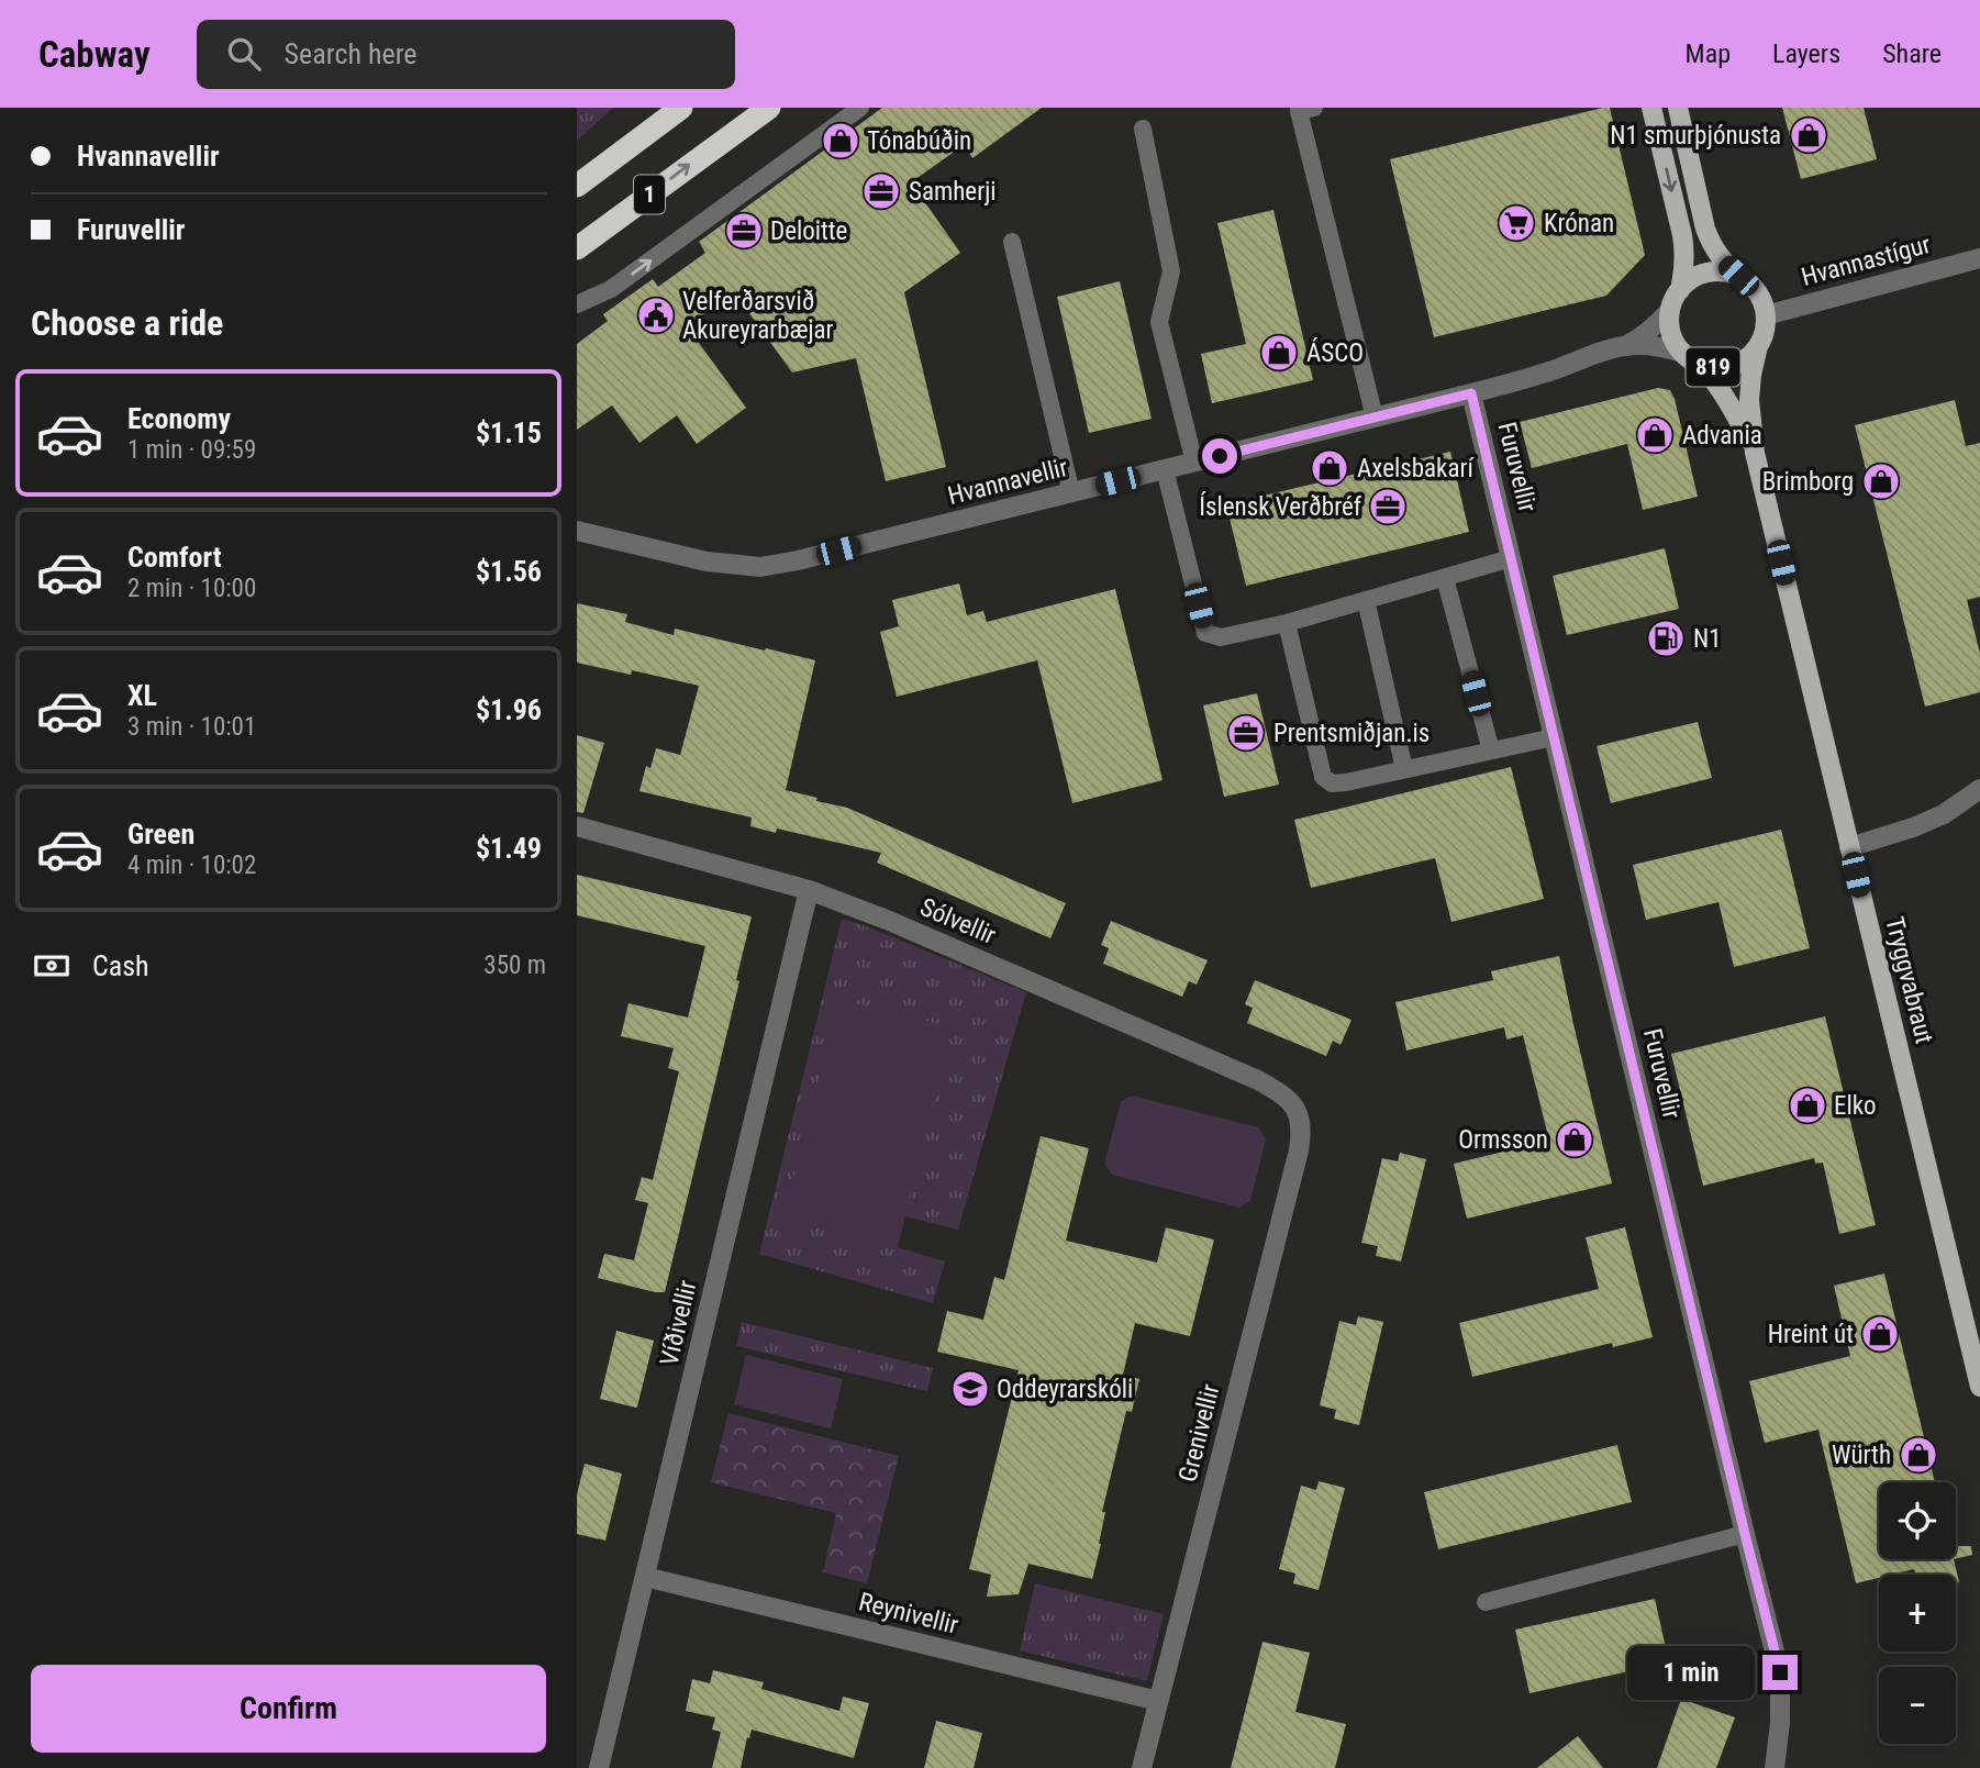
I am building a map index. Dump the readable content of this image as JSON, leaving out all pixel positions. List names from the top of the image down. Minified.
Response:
{"streets":{"highway":["1"],"main road":["819","Tryggvabraut"],"street":["Hvannastígur","Furuvellir","Hvannavellir","Sólvellir","Víðivellir","Grenivellir","Reynivellir"]},"crossings":[["Hvannastígur","819"],["Hvannastígur","Hvannavellir"],["Hvannastígur","Tryggvabraut"],["819","Hvannavellir"],["819","Tryggvabraut"],["Furuvellir","Hvannavellir"],["Hvannavellir","Tryggvabraut"],["Sólvellir","Víðivellir"],["Sólvellir","Grenivellir"],["Víðivellir","Reynivellir"],["Grenivellir","Reynivellir"]],"places":{"shop":["N1 smurþjónusta","Tónabúðin","ÁSCO","Advania","Axelsbakarí","Brimborg","Elko","Ormsson","Hreint út","Würth"],"office":["Samherji","Deloitte","Íslensk Verðbréf","Prentsmiðjan.is"],"supermarket":["Krónan"],"public building":["Velferðarsvið Akureyrarbæjar"],"fuel station":["N1"],"school or university":["Oddeyrarskóli"]},"page":{"header":"Cabway","search":"Search here","nav":["Map","Layers","Share"],"banner":["Hvannavellir","Furuvellir"],"heading":"Choose a ride","list":[{"name":"Economy","note":"1 min · 09:59","value":"$1.15"},{"name":"Comfort","note":"2 min · 10:00","value":"$1.56"},{"name":"XL","note":"3 min · 10:01","value":"$1.96"},{"name":"Green","note":"4 min · 10:02","value":"$1.49"}],"pay":["Cash","350 m"],"map_buttons":["+","−"],"bubble":"1 min","buttons":"Confirm"}}
